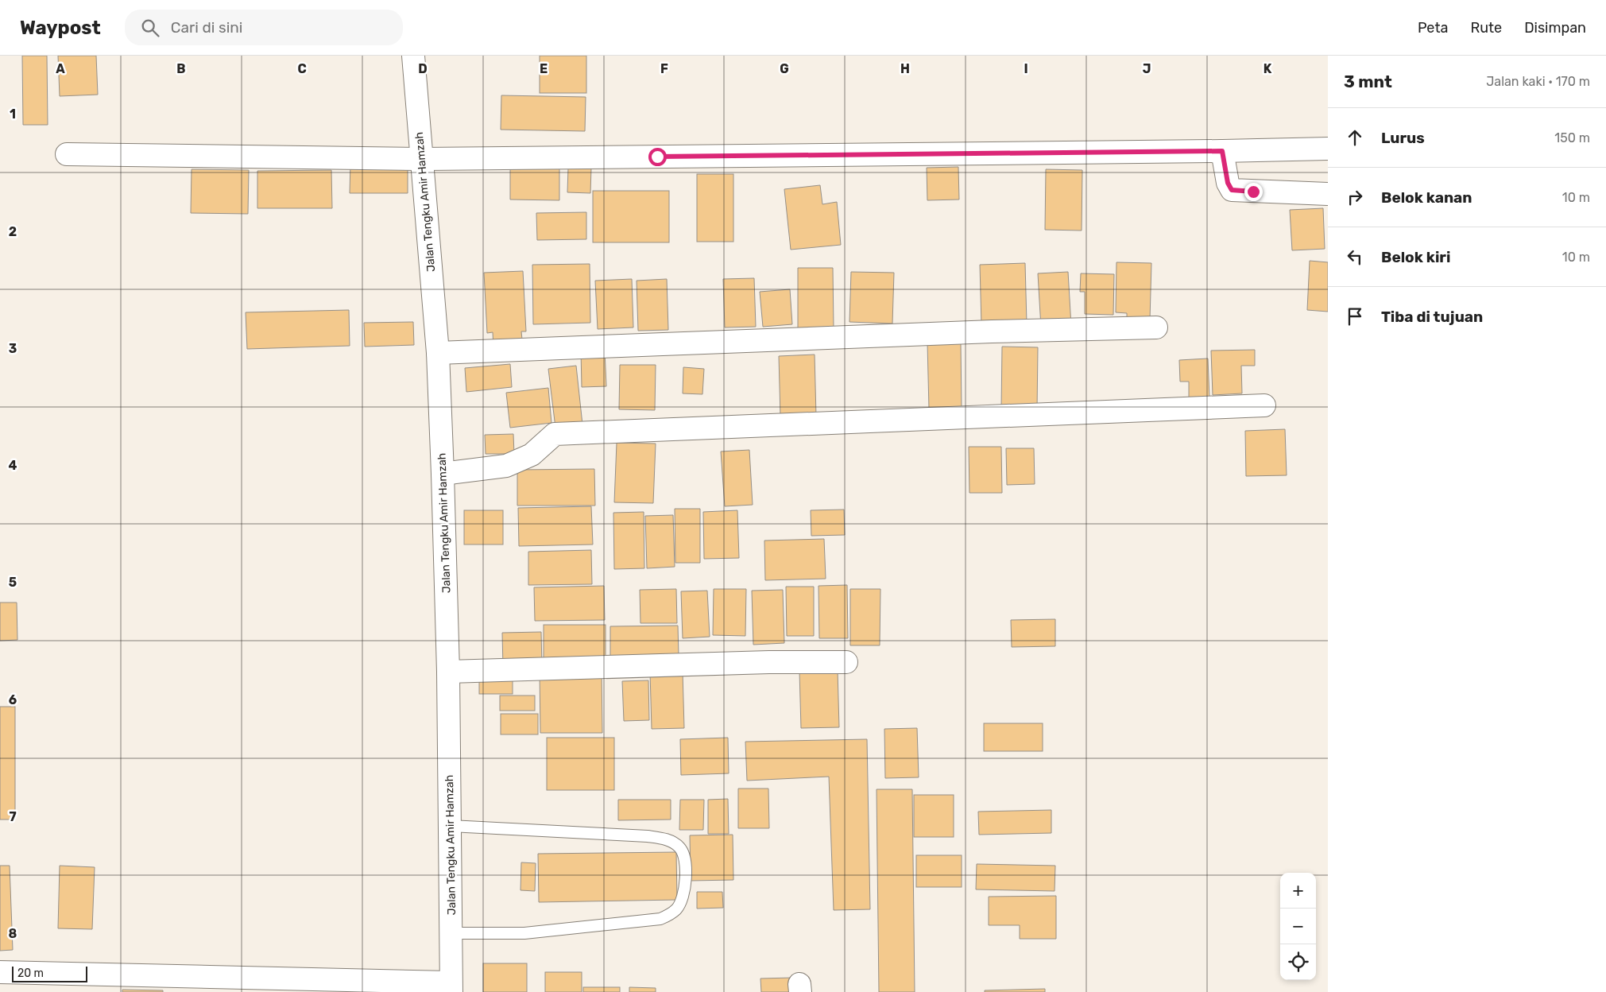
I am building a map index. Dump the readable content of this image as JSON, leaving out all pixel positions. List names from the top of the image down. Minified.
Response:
{"streets":{"main road":["Jalan Tengku Amir Hamzah"]},"scale_bar":"20 m","page":{"header":"Waypost","search":"Cari di sini","nav":["Peta","Rute","Disimpan"],"heading":["3 mnt","Jalan kaki · 170 m"],"list":[["Lurus","150 m"],["Belok kanan","10 m"],["Belok kiri","10 m"],"Tiba di tujuan"],"map_buttons":["+","−"],"scale":"20 m"},"grid":{"columns":["A","B","C","D","E","F","G","H","I","J","K"],"rows":["1","2","3","4","5","6","7","8"]}}
